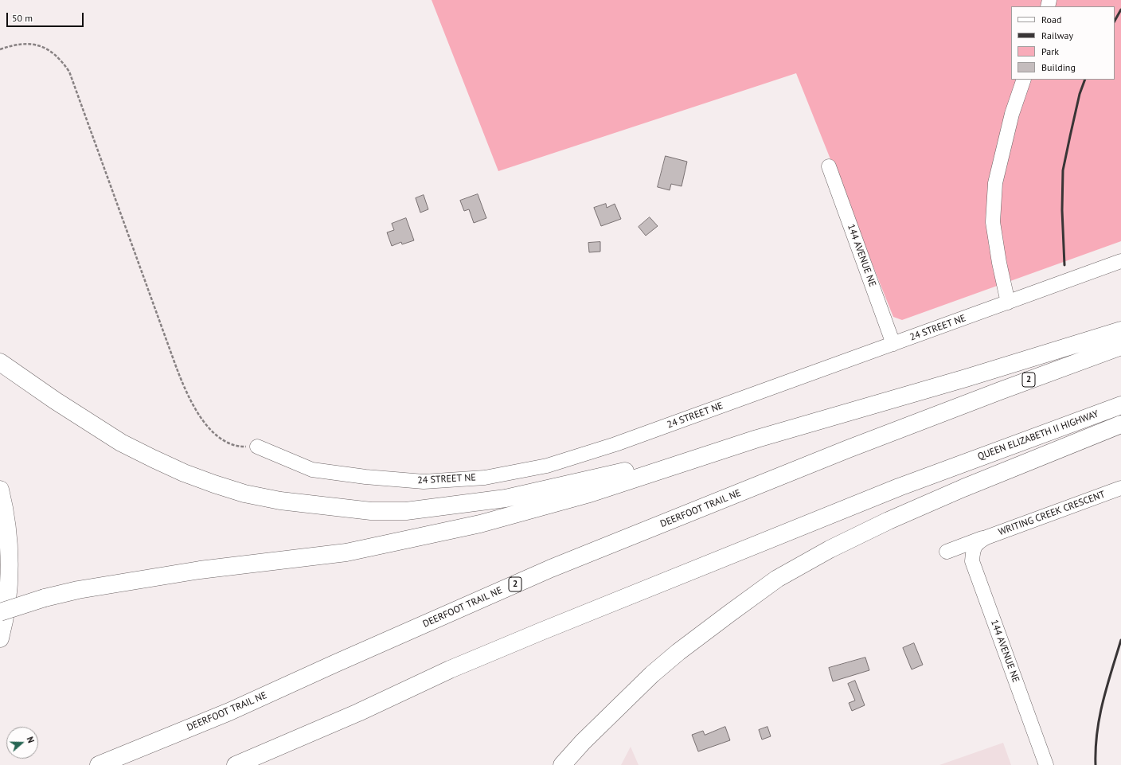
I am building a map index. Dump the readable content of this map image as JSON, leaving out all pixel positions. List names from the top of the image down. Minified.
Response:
{"streets":{"highway":["2","QUEEN ELIZABETH II HIGHWAY","DEERFOOT TRAIL NE"],"street":["144 AVENUE NE","24 STREET NE","WRITING CREEK CRESCENT"]},"crossings":[["144 AVENUE NE","24 STREET NE"],["144 AVENUE NE","WRITING CREEK CRESCENT"]],"legend":["Road","Railway","Park","Building"],"scale_bar":"50 m","north":"right"}
